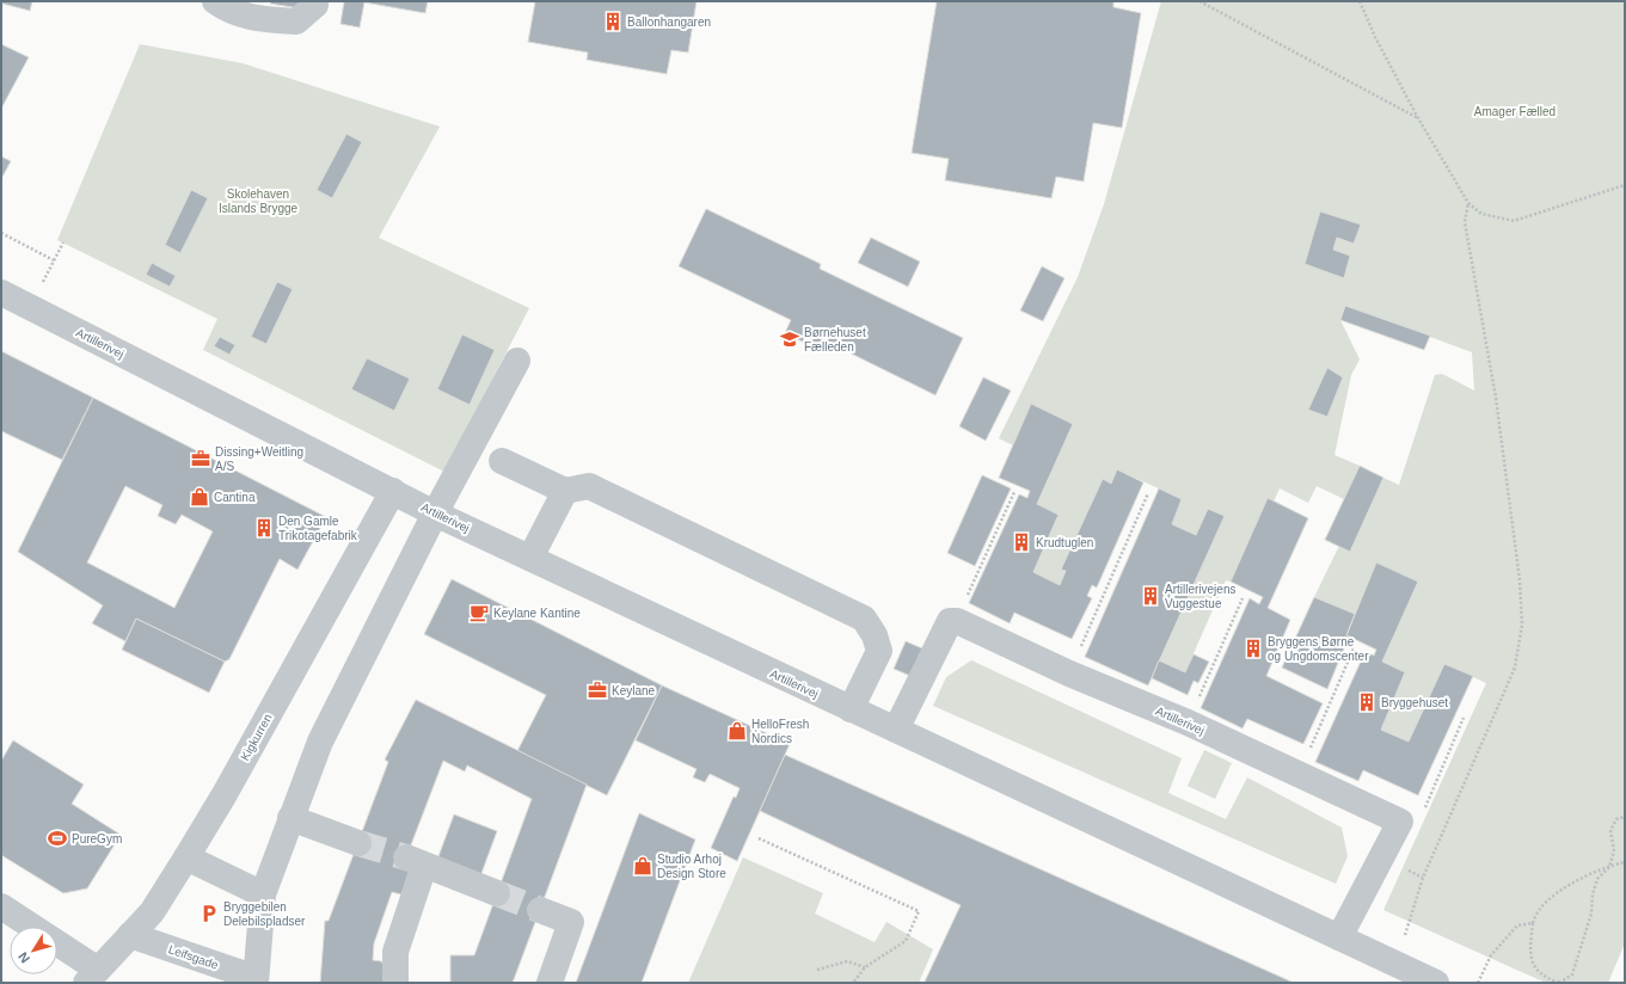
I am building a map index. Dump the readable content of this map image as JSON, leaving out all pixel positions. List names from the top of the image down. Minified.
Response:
{"streets":{"street":["Artillerivej","Kigkurren","Leifsgade"]},"crossings":[["Artillerivej","Kigkurren"],["Kigkurren","Leifsgade"]],"parks":["Amager Fælled","Skolehaven Islands Brygge"],"places":{"building":["Ballonhangaren","Den Gamle Trikotagefabrik","Krudtuglen","Artillerivejens Vuggestue","Bryggens Børne og Ungdomscenter","Bryggehuset"],"school or university":["Børnehuset Fælleden"],"office":["Dissing+Weitling A/S","Keylane"],"shop":["Cantina","HelloFresh Nordics","Studio Arhoj Design Store"],"cafe":["Keylane Kantine"],"sports":["PureGym"],"parking":["Bryggebilen Delebilspladser"]},"north":"bottom left"}
